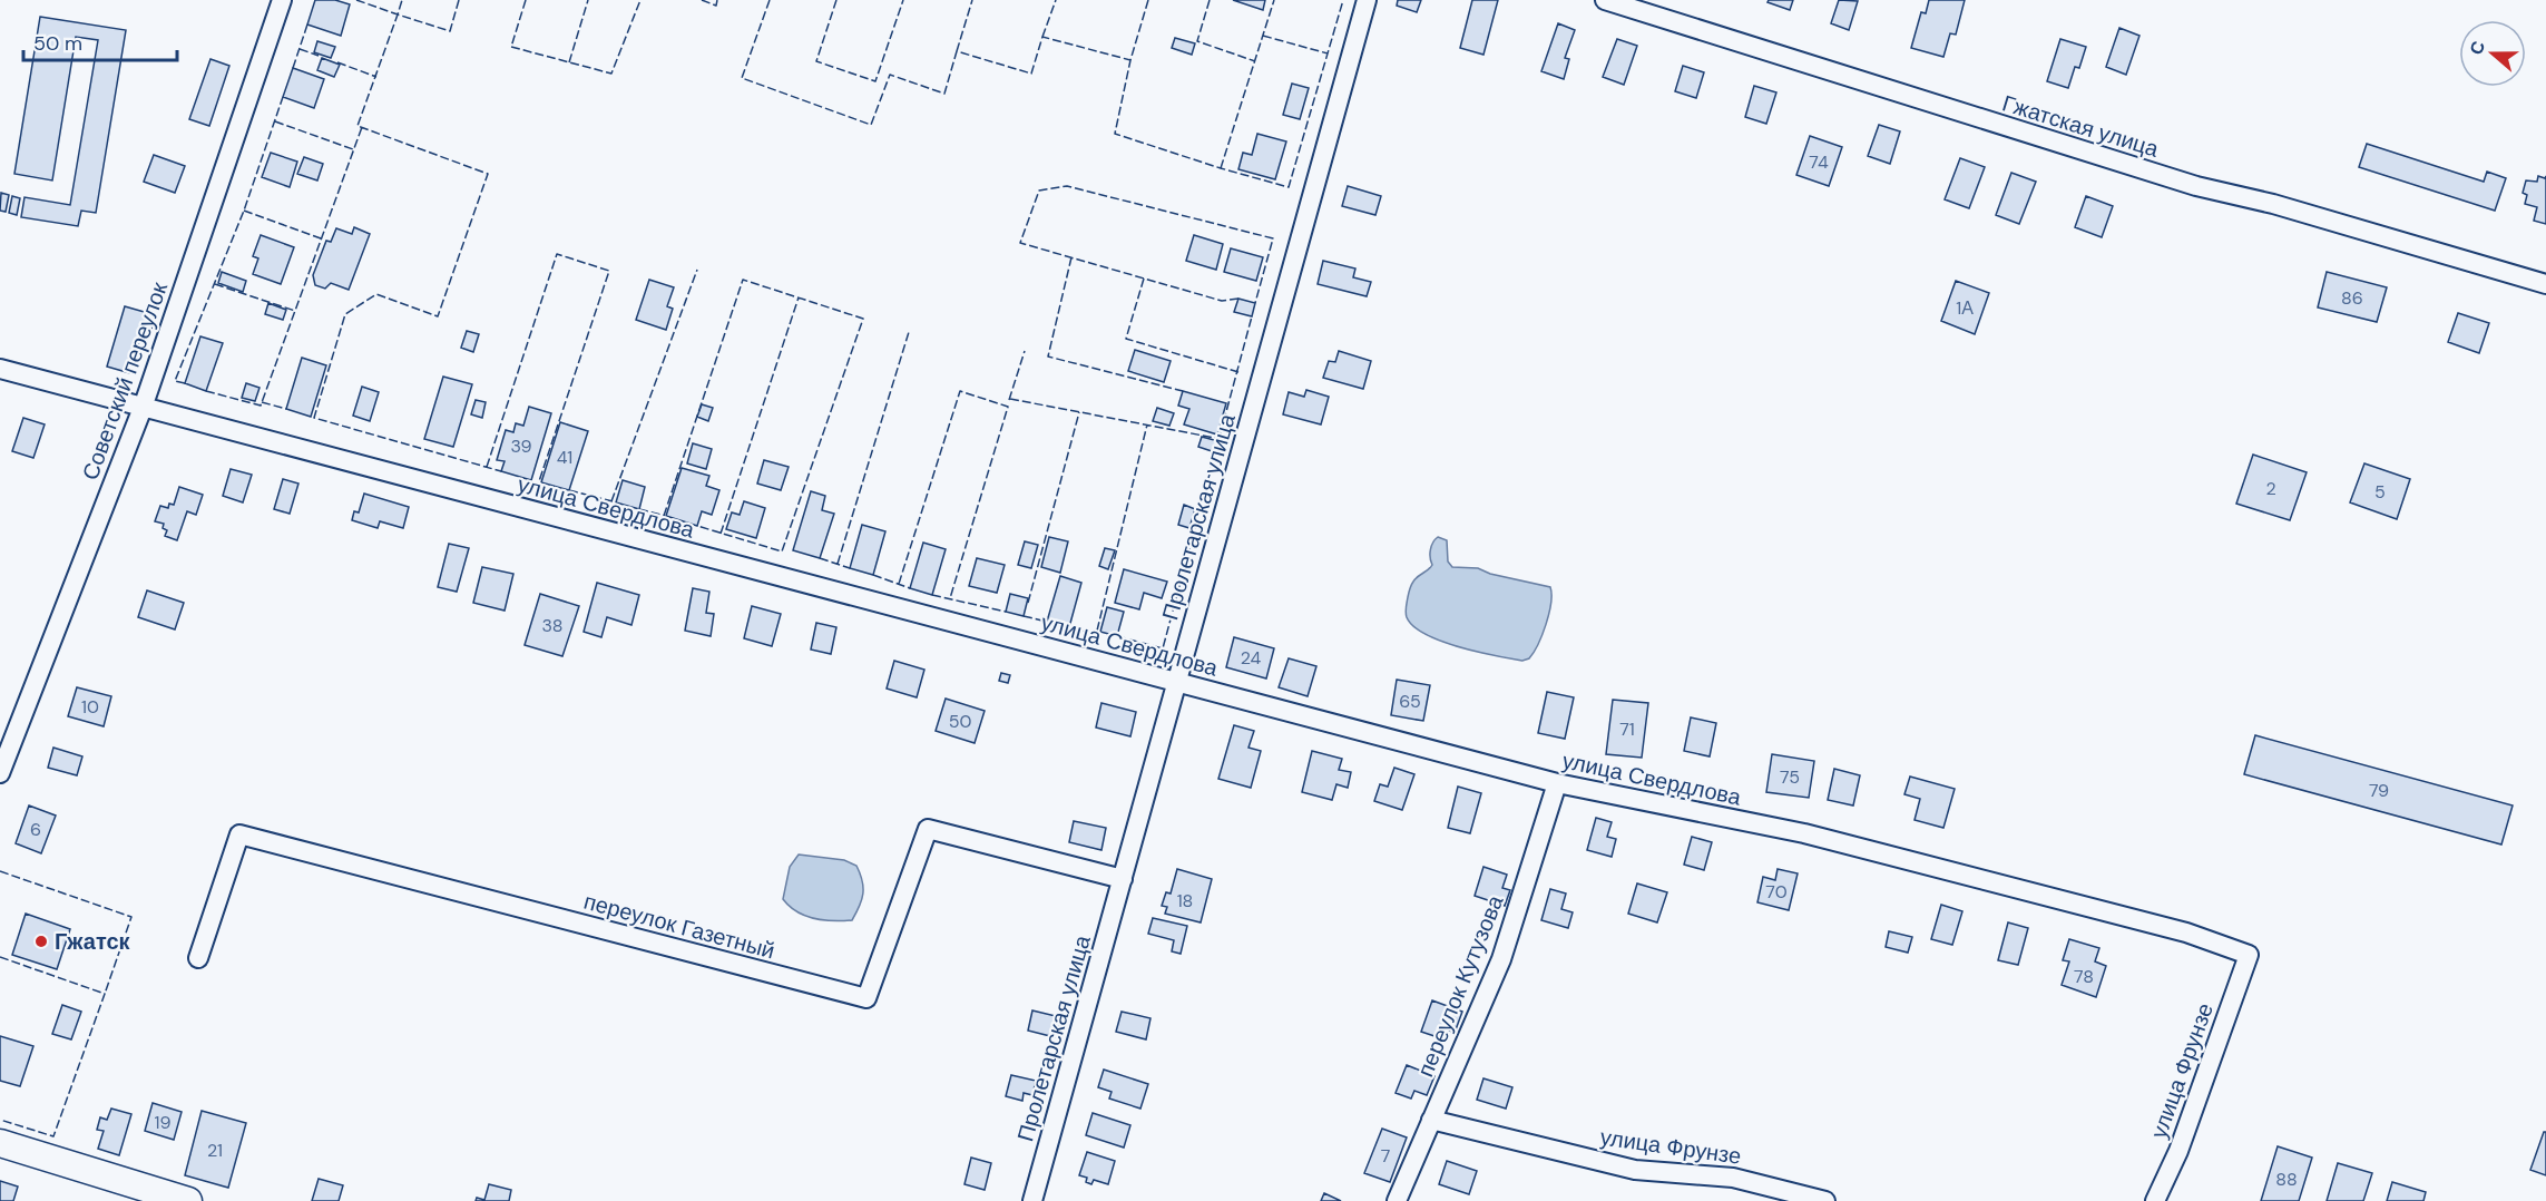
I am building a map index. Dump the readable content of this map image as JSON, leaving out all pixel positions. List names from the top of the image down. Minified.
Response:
{"streets":{"street":["Гжатская улица","Советский переулок","улица Свердлова","Пролетарская улица","переулок Газетный","переулок Кутузова","улица Фрунзе"]},"crossings":[["Советский переулок","улица Свердлова"],["улица Свердлова","Пролетарская улица"],["улица Свердлова","переулок Кутузова"],["улица Свердлова","улица Фрунзе"],["Пролетарская улица","переулок Газетный"],["переулок Кутузова","улица Фрунзе"]],"places":["Гжатск"],"house_numbers":["74","86","1А","39","41","2","5","38","24","65","10","50","71","75","79","6","70","18","78","19","21","7","88"],"scale_bar":"50 m","north":"left"}
